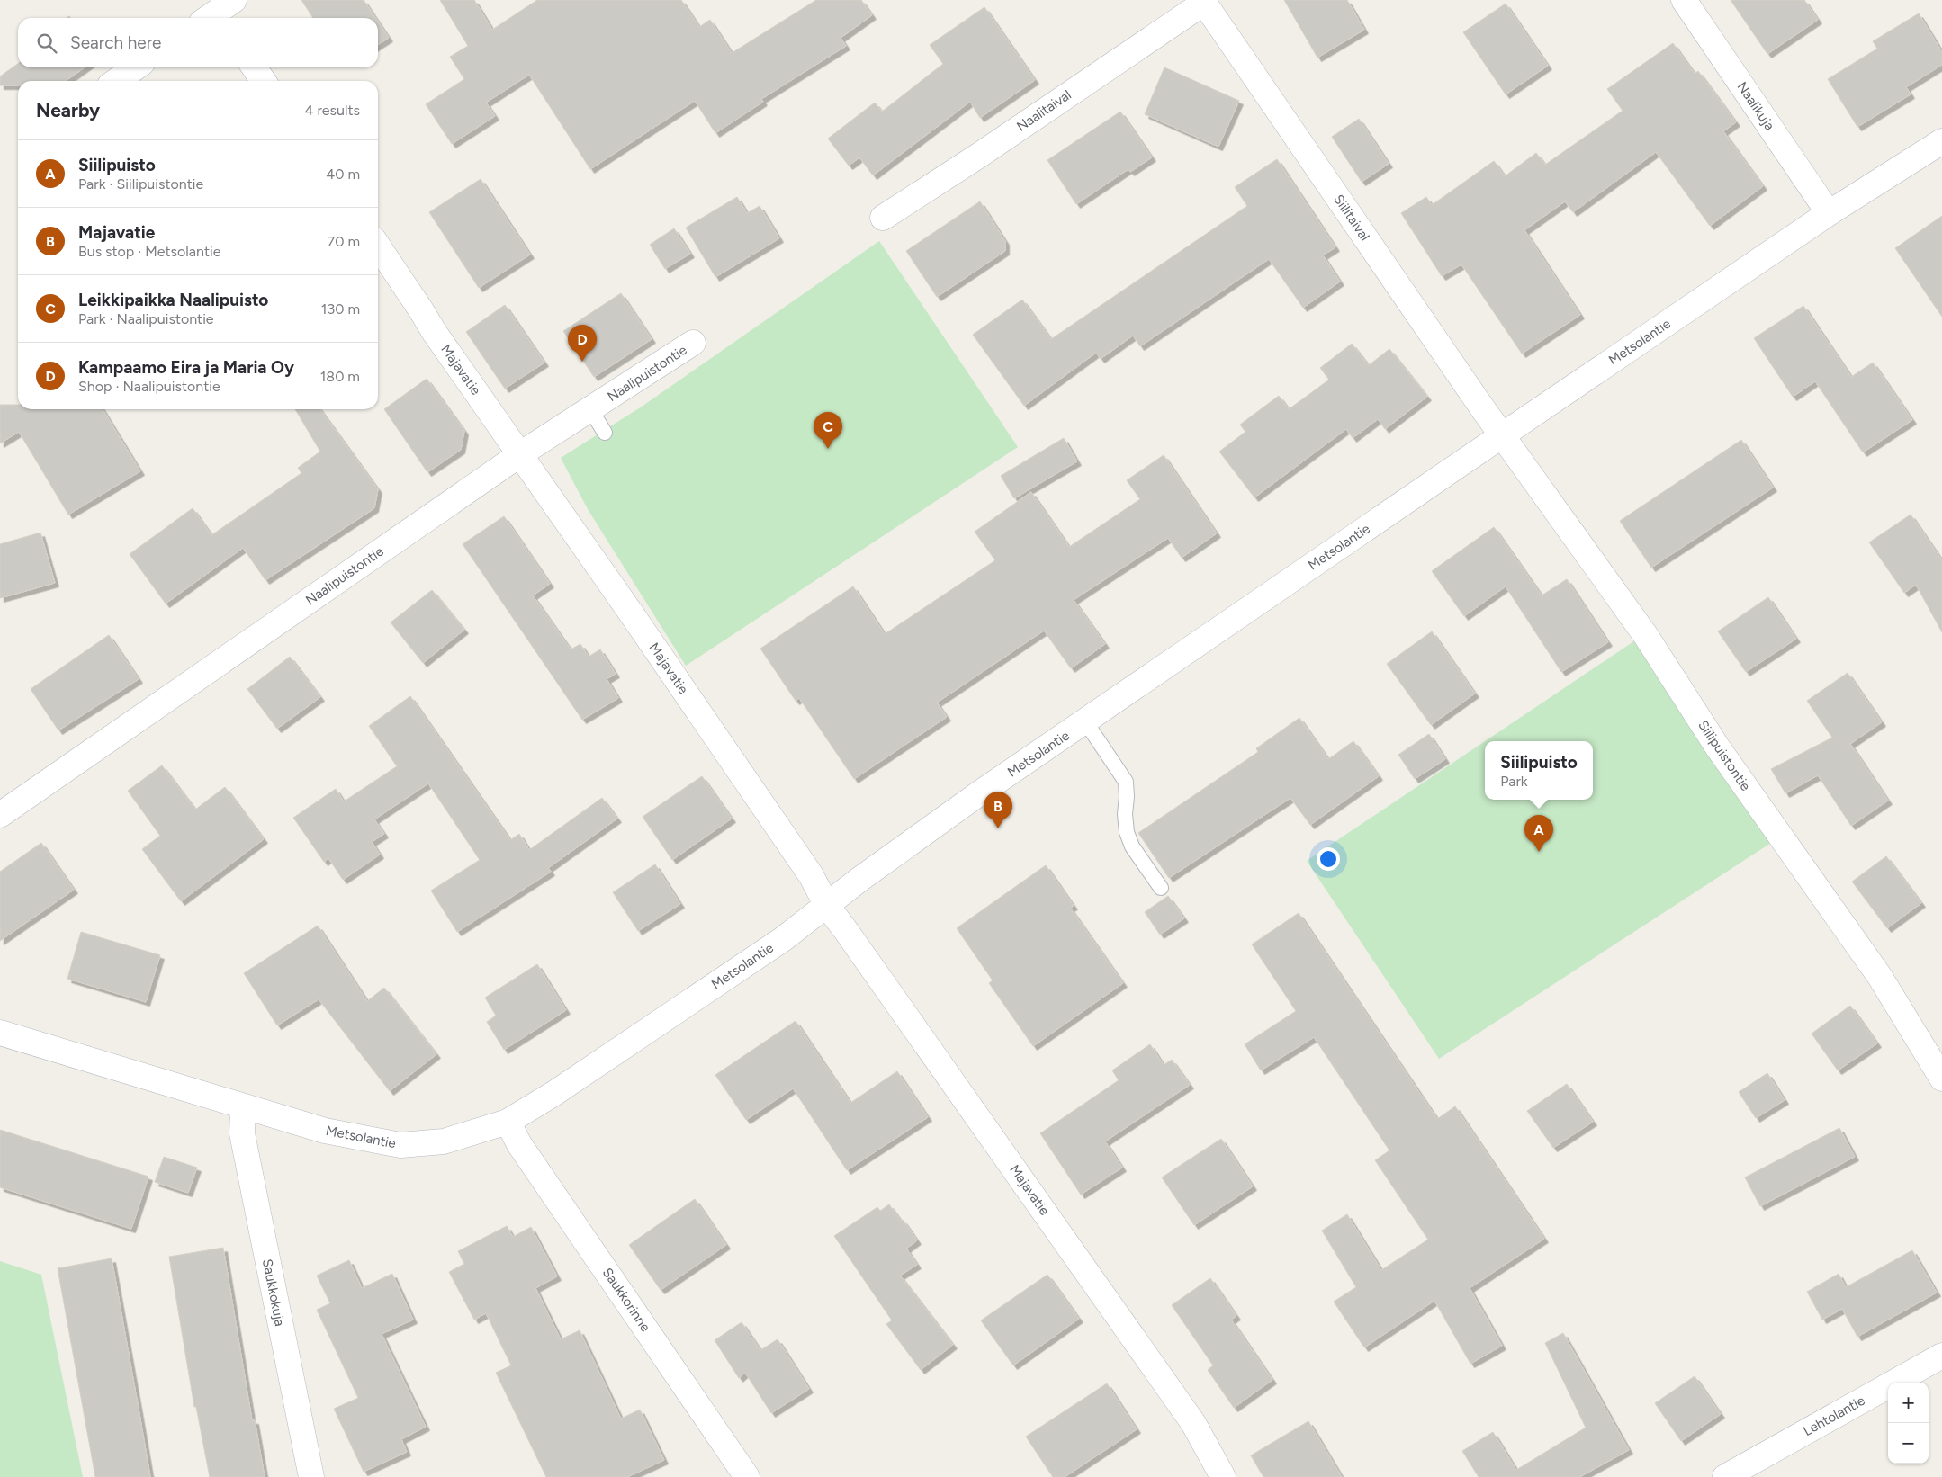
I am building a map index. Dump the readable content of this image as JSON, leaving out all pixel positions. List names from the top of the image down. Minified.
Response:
{"streets":{"street":["Naalikuja","Naalitaival","Siilitaival","Metsolantie","Majavatie","Naalipuistontie","Siilipuistontie","Saukkokuja","Saukkorinne","Lehtolantie"]},"crossings":[["Naalikuja","Metsolantie"],["Naalitaival","Siilitaival"],["Siilitaival","Metsolantie"],["Siilitaival","Siilipuistontie"],["Metsolantie","Majavatie"],["Metsolantie","Siilipuistontie"],["Metsolantie","Saukkokuja"],["Metsolantie","Saukkorinne"],["Majavatie","Naalipuistontie"]],"page":{"search":"Search here","heading":["Nearby","4 results"],"list":[{"mark":"A","name":"Siilipuisto","note":"Park · Siilipuistontie","value":"40 m"},{"mark":"B","name":"Majavatie","note":"Bus stop · Metsolantie","value":"70 m"},{"mark":"C","name":"Leikkipaikka Naalipuisto","note":"Park · Naalipuistontie","value":"130 m"},{"mark":"D","name":"Kampaamo Eira ja Maria Oy","note":"Shop · Naalipuistontie","value":"180 m"}],"pins":["D","C","B","A"],"popup":["Siilipuisto","Park"],"map_buttons":["+","−"]}}
